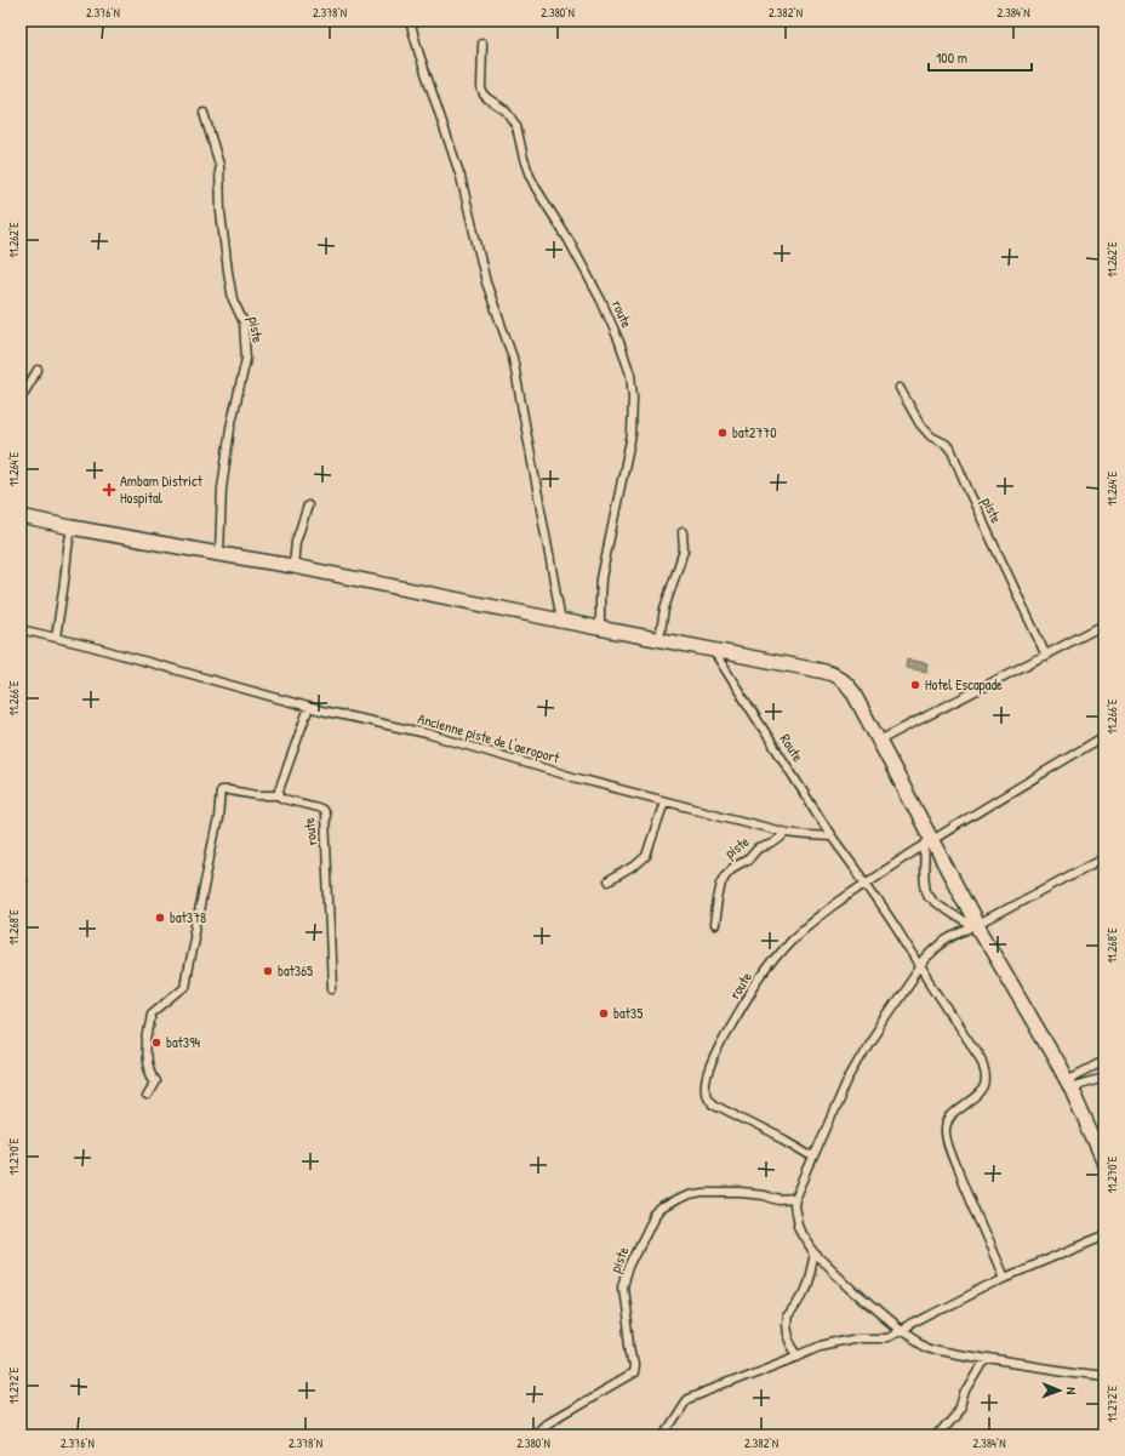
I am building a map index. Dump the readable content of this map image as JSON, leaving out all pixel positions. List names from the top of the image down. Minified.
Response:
{"streets":{"street":["route","piste","Ancienne piste de l'aeroport","Route"]},"crossings":[["piste","Ancienne piste de l'aeroport"],["Ancienne piste de l'aeroport","Route"]],"places":{"other":["bat2770","Hotel Escapade","bat378","bat365","bat35","bat394"],"health":["Ambam District Hospital"]},"scale_bar":"100 m","north":"right","coordinates":["2.376°N","2.378°N","2.380°N","2.382°N","2.384°N","11.262°E","11.264°E","11.266°E","11.268°E","11.270°E","11.272°E"]}
